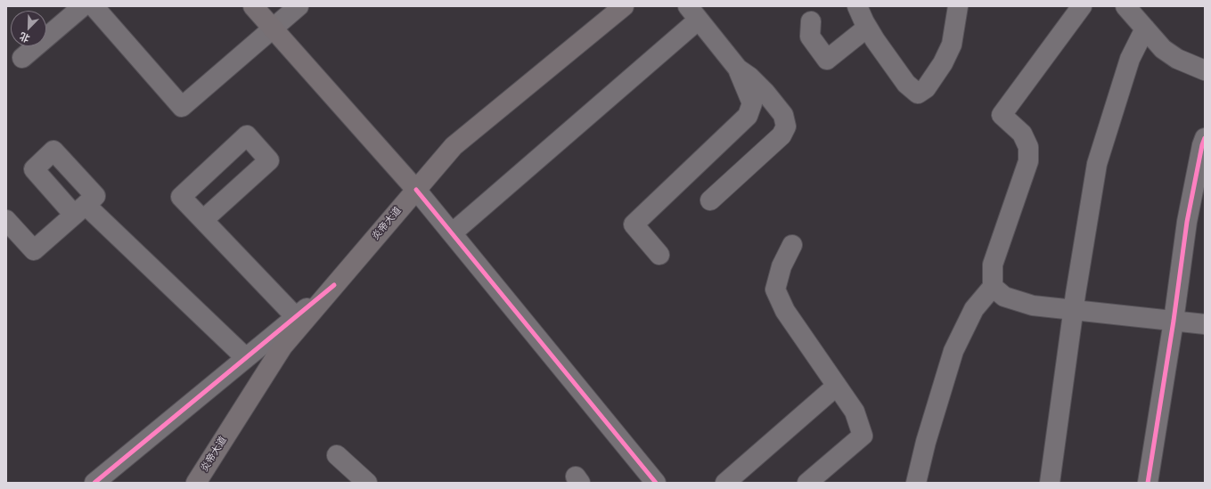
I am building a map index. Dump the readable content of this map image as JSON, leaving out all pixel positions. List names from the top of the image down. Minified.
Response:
{"streets":{"main road":["炎帝大道"]},"north":"bottom left"}
